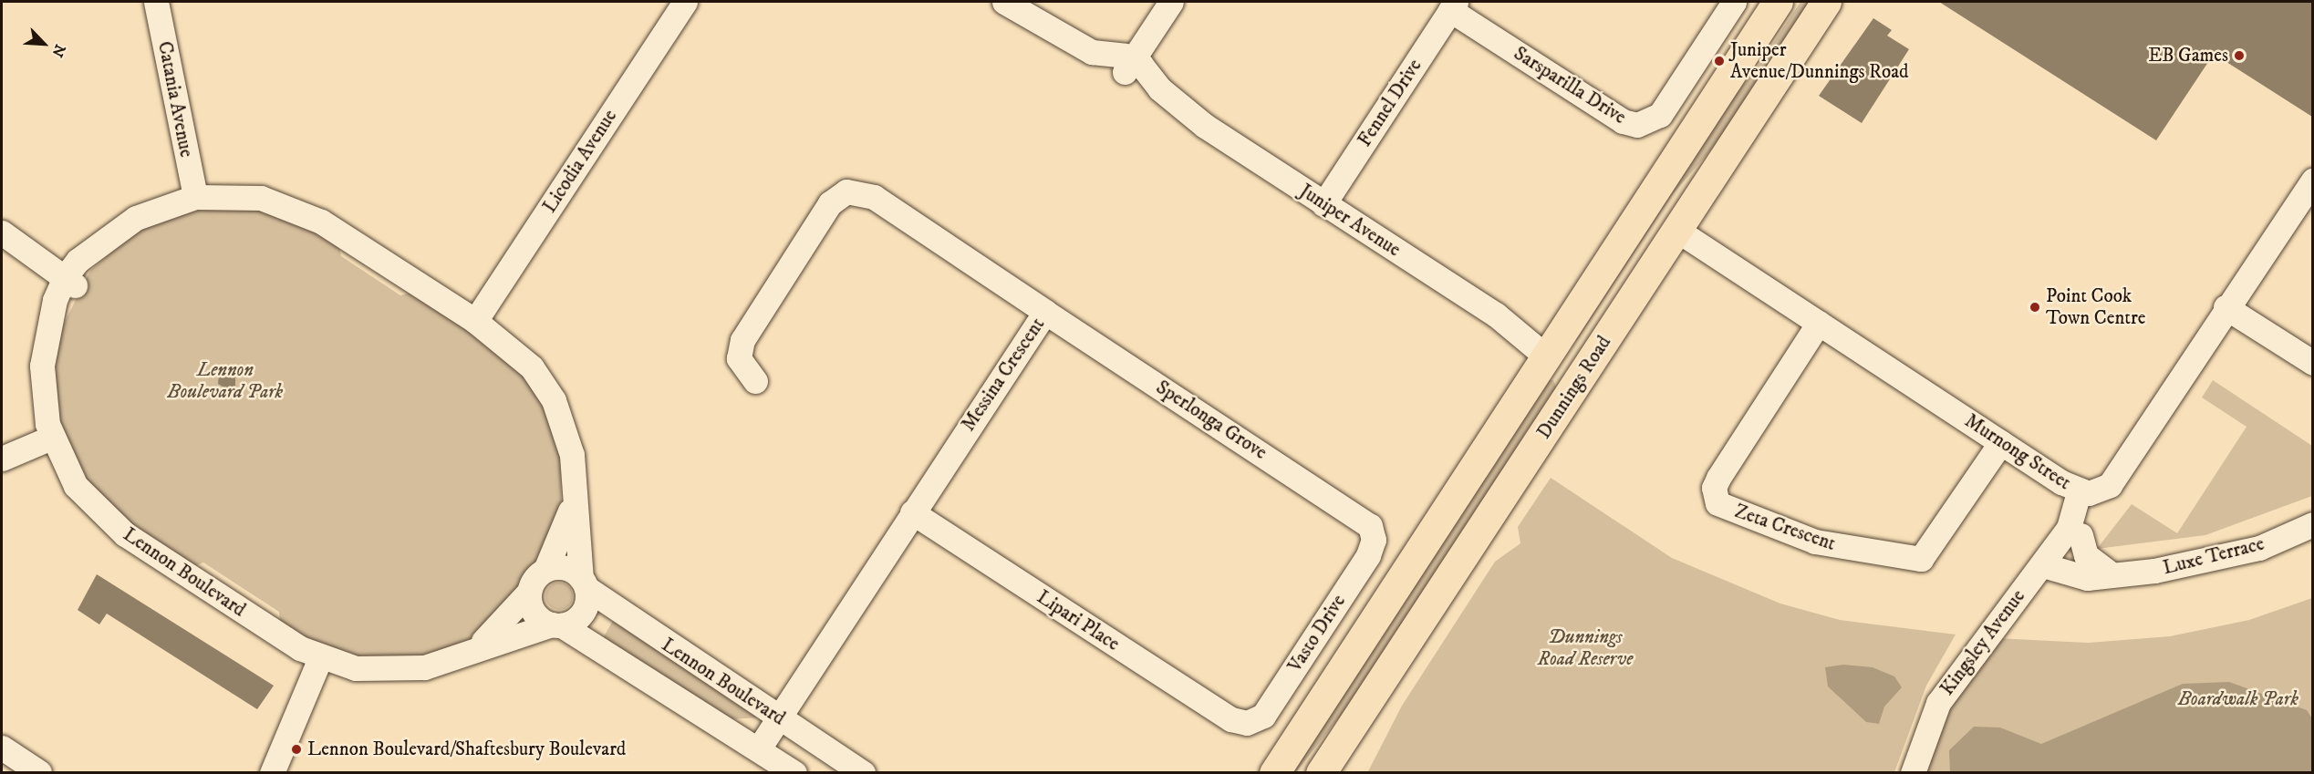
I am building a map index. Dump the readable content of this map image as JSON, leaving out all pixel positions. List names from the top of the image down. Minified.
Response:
{"streets":{"main road":["Dunnings Road"],"street":["Sarsparilla Drive","Catania Avenue","Fennel Drive","Licodia Avenue","Juniper Avenue","Messina Crescent","Sperlonga Grove","Murnong Street","Zeta Crescent","Luxe Terrace","Lennon Boulevard","Lipari Place","Vasto Drive","Kingsley Avenue"]},"crossings":[["Sarsparilla Drive","Fennel Drive"],["Catania Avenue","Lennon Boulevard"],["Fennel Drive","Juniper Avenue"],["Licodia Avenue","Lennon Boulevard"],["Messina Crescent","Sperlonga Grove"],["Messina Crescent","Lennon Boulevard"],["Messina Crescent","Lipari Place"],["Dunnings Road","Murnong Street"],["Sperlonga Grove","Vasto Drive"],["Murnong Street","Zeta Crescent"],["Murnong Street","Kingsley Avenue"],["Luxe Terrace","Kingsley Avenue"],["Lipari Place","Vasto Drive"]],"parks":["Lennon Boulevard Park","Dunnings Road Reserve","Boardwalk Park"],"places":["EB Games","Juniper Avenue/Dunnings Road","Point Cook Town Centre","Lennon Boulevard/Shaftesbury Boulevard"],"north":"bottom right"}
